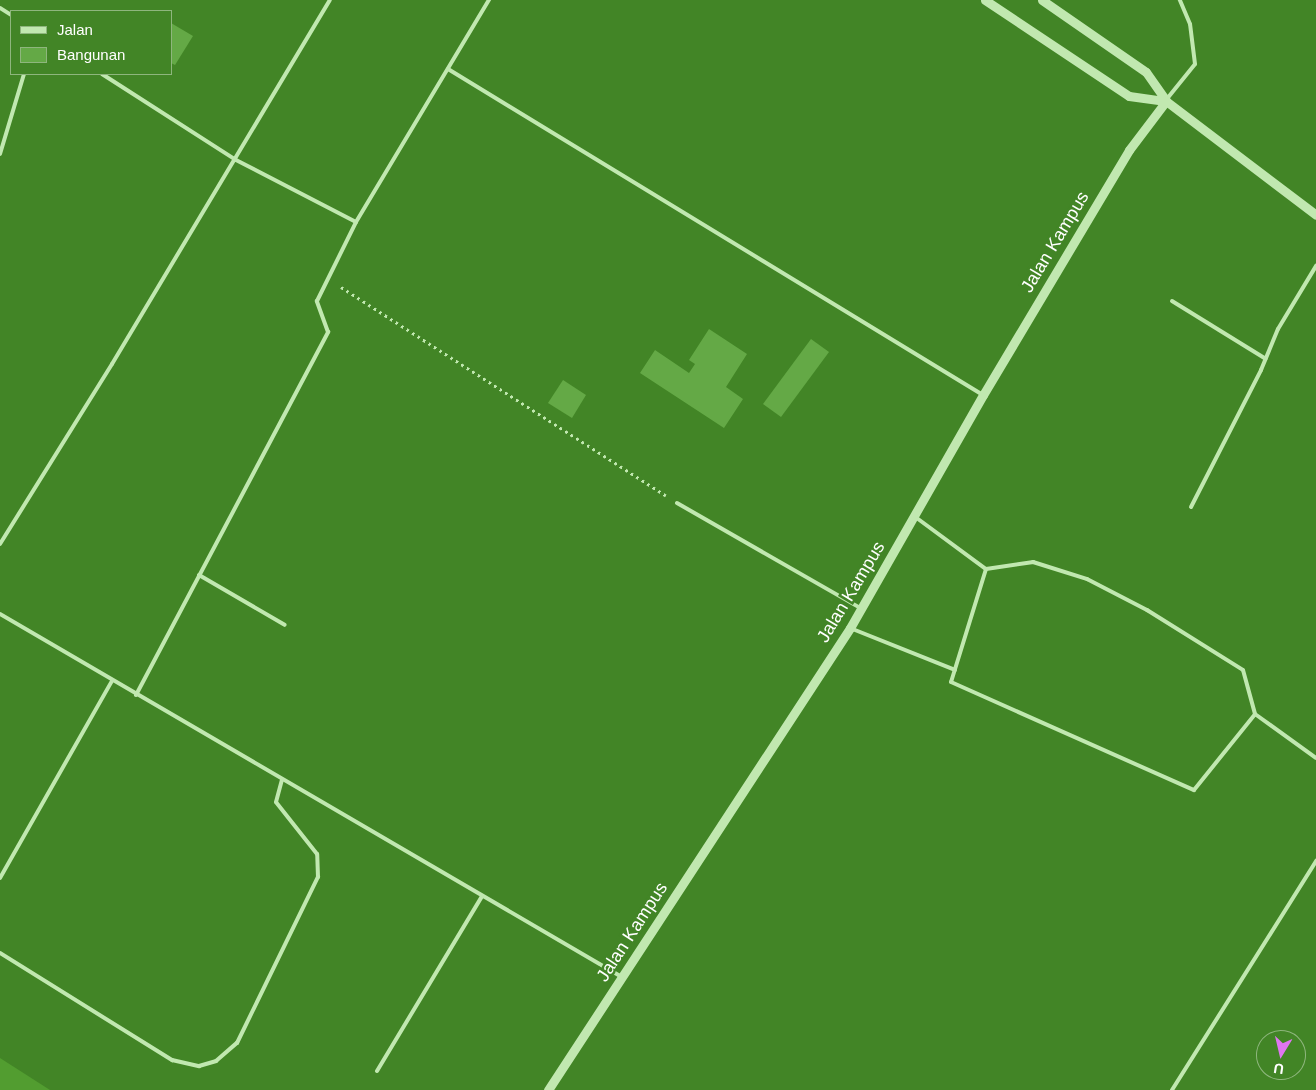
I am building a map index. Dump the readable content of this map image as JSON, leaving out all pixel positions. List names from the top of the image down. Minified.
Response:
{"streets":{"street":["Jalan Kampus"]},"legend":["Jalan","Bangunan"],"north":"bottom"}
